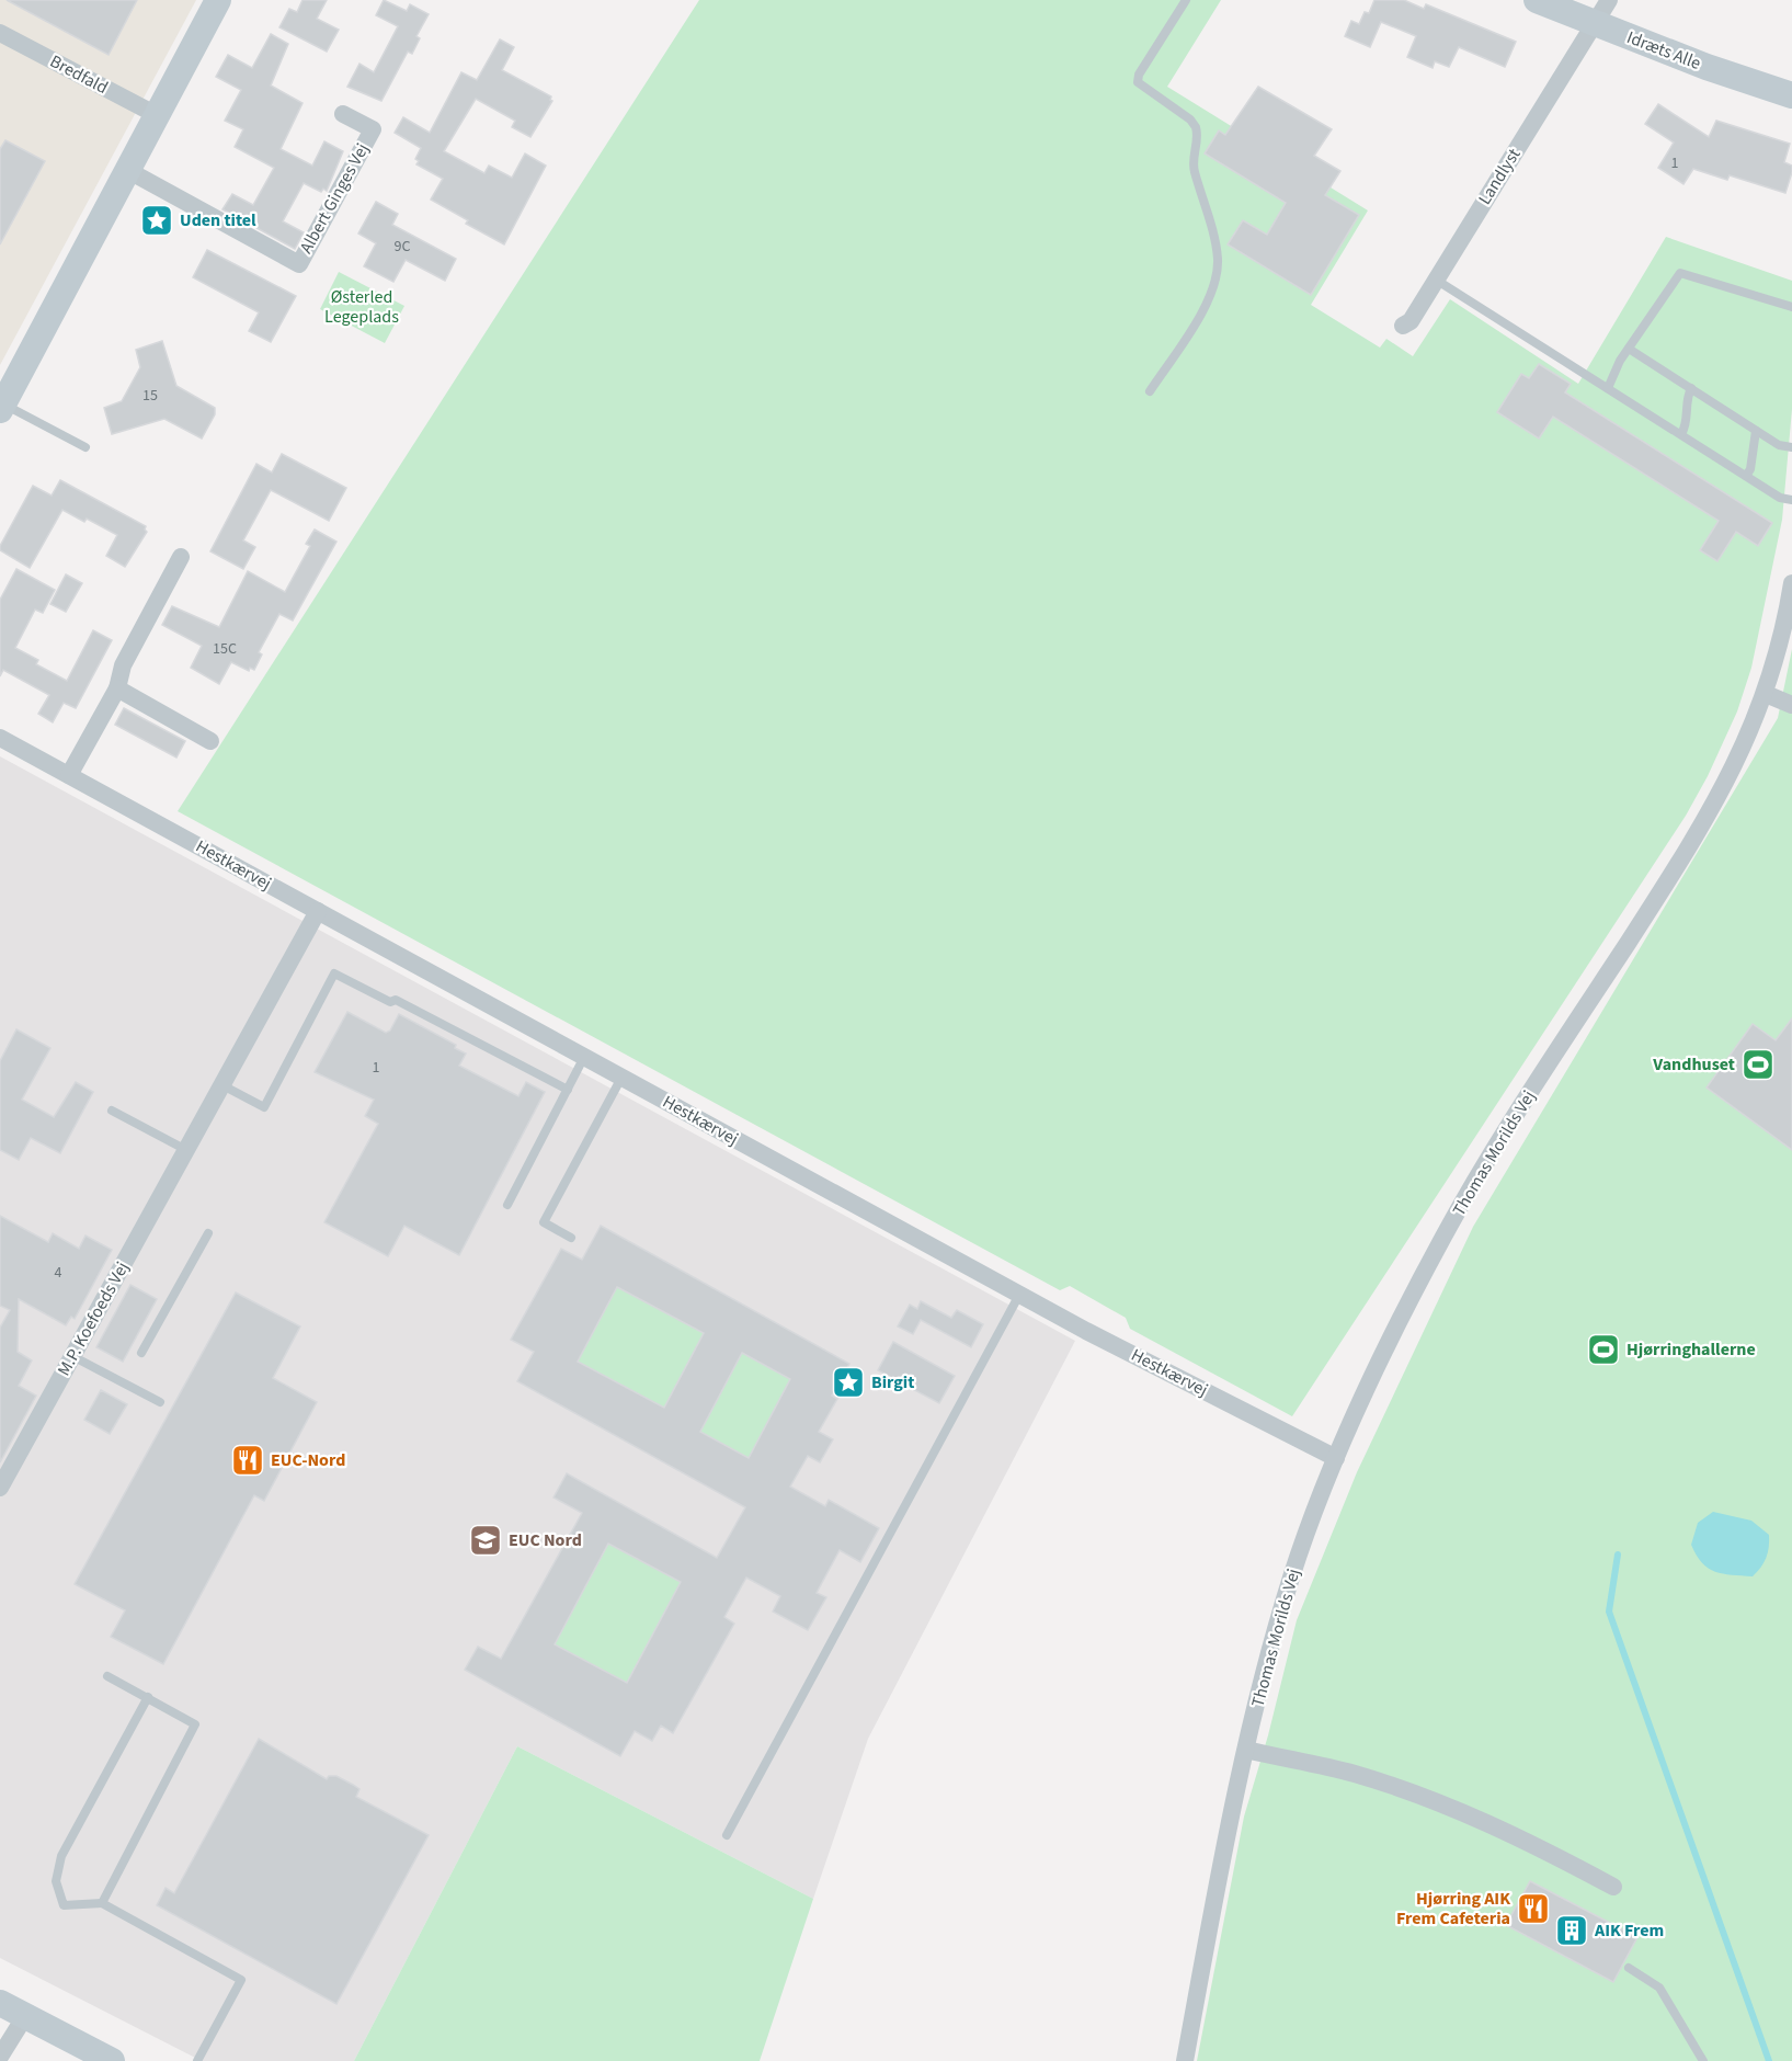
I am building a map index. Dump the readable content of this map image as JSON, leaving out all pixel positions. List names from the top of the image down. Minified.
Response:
{"streets":{"street":["Idræts Alle","Bredfald","Landlyst","Albert Ginges Vej","Hestkærvej","Thomas Morilds Vej","M.P. Koefoeds Vej"]},"crossings":[["Idræts Alle","Landlyst"],["Hestkærvej","Thomas Morilds Vej"],["Hestkærvej","M.P. Koefoeds Vej"]],"parks":["Østerled Legeplads"],"places":{"place":["Uden titel","Birgit"],"sports":["Vandhuset","Hjørringhallerne"],"restaurant":["EUC-Nord","Hjørring AIK Frem Cafeteria"],"school or university":["EUC Nord"],"building":["AIK Frem"]},"house_numbers":["1","9C","15","15C","1","4"]}
